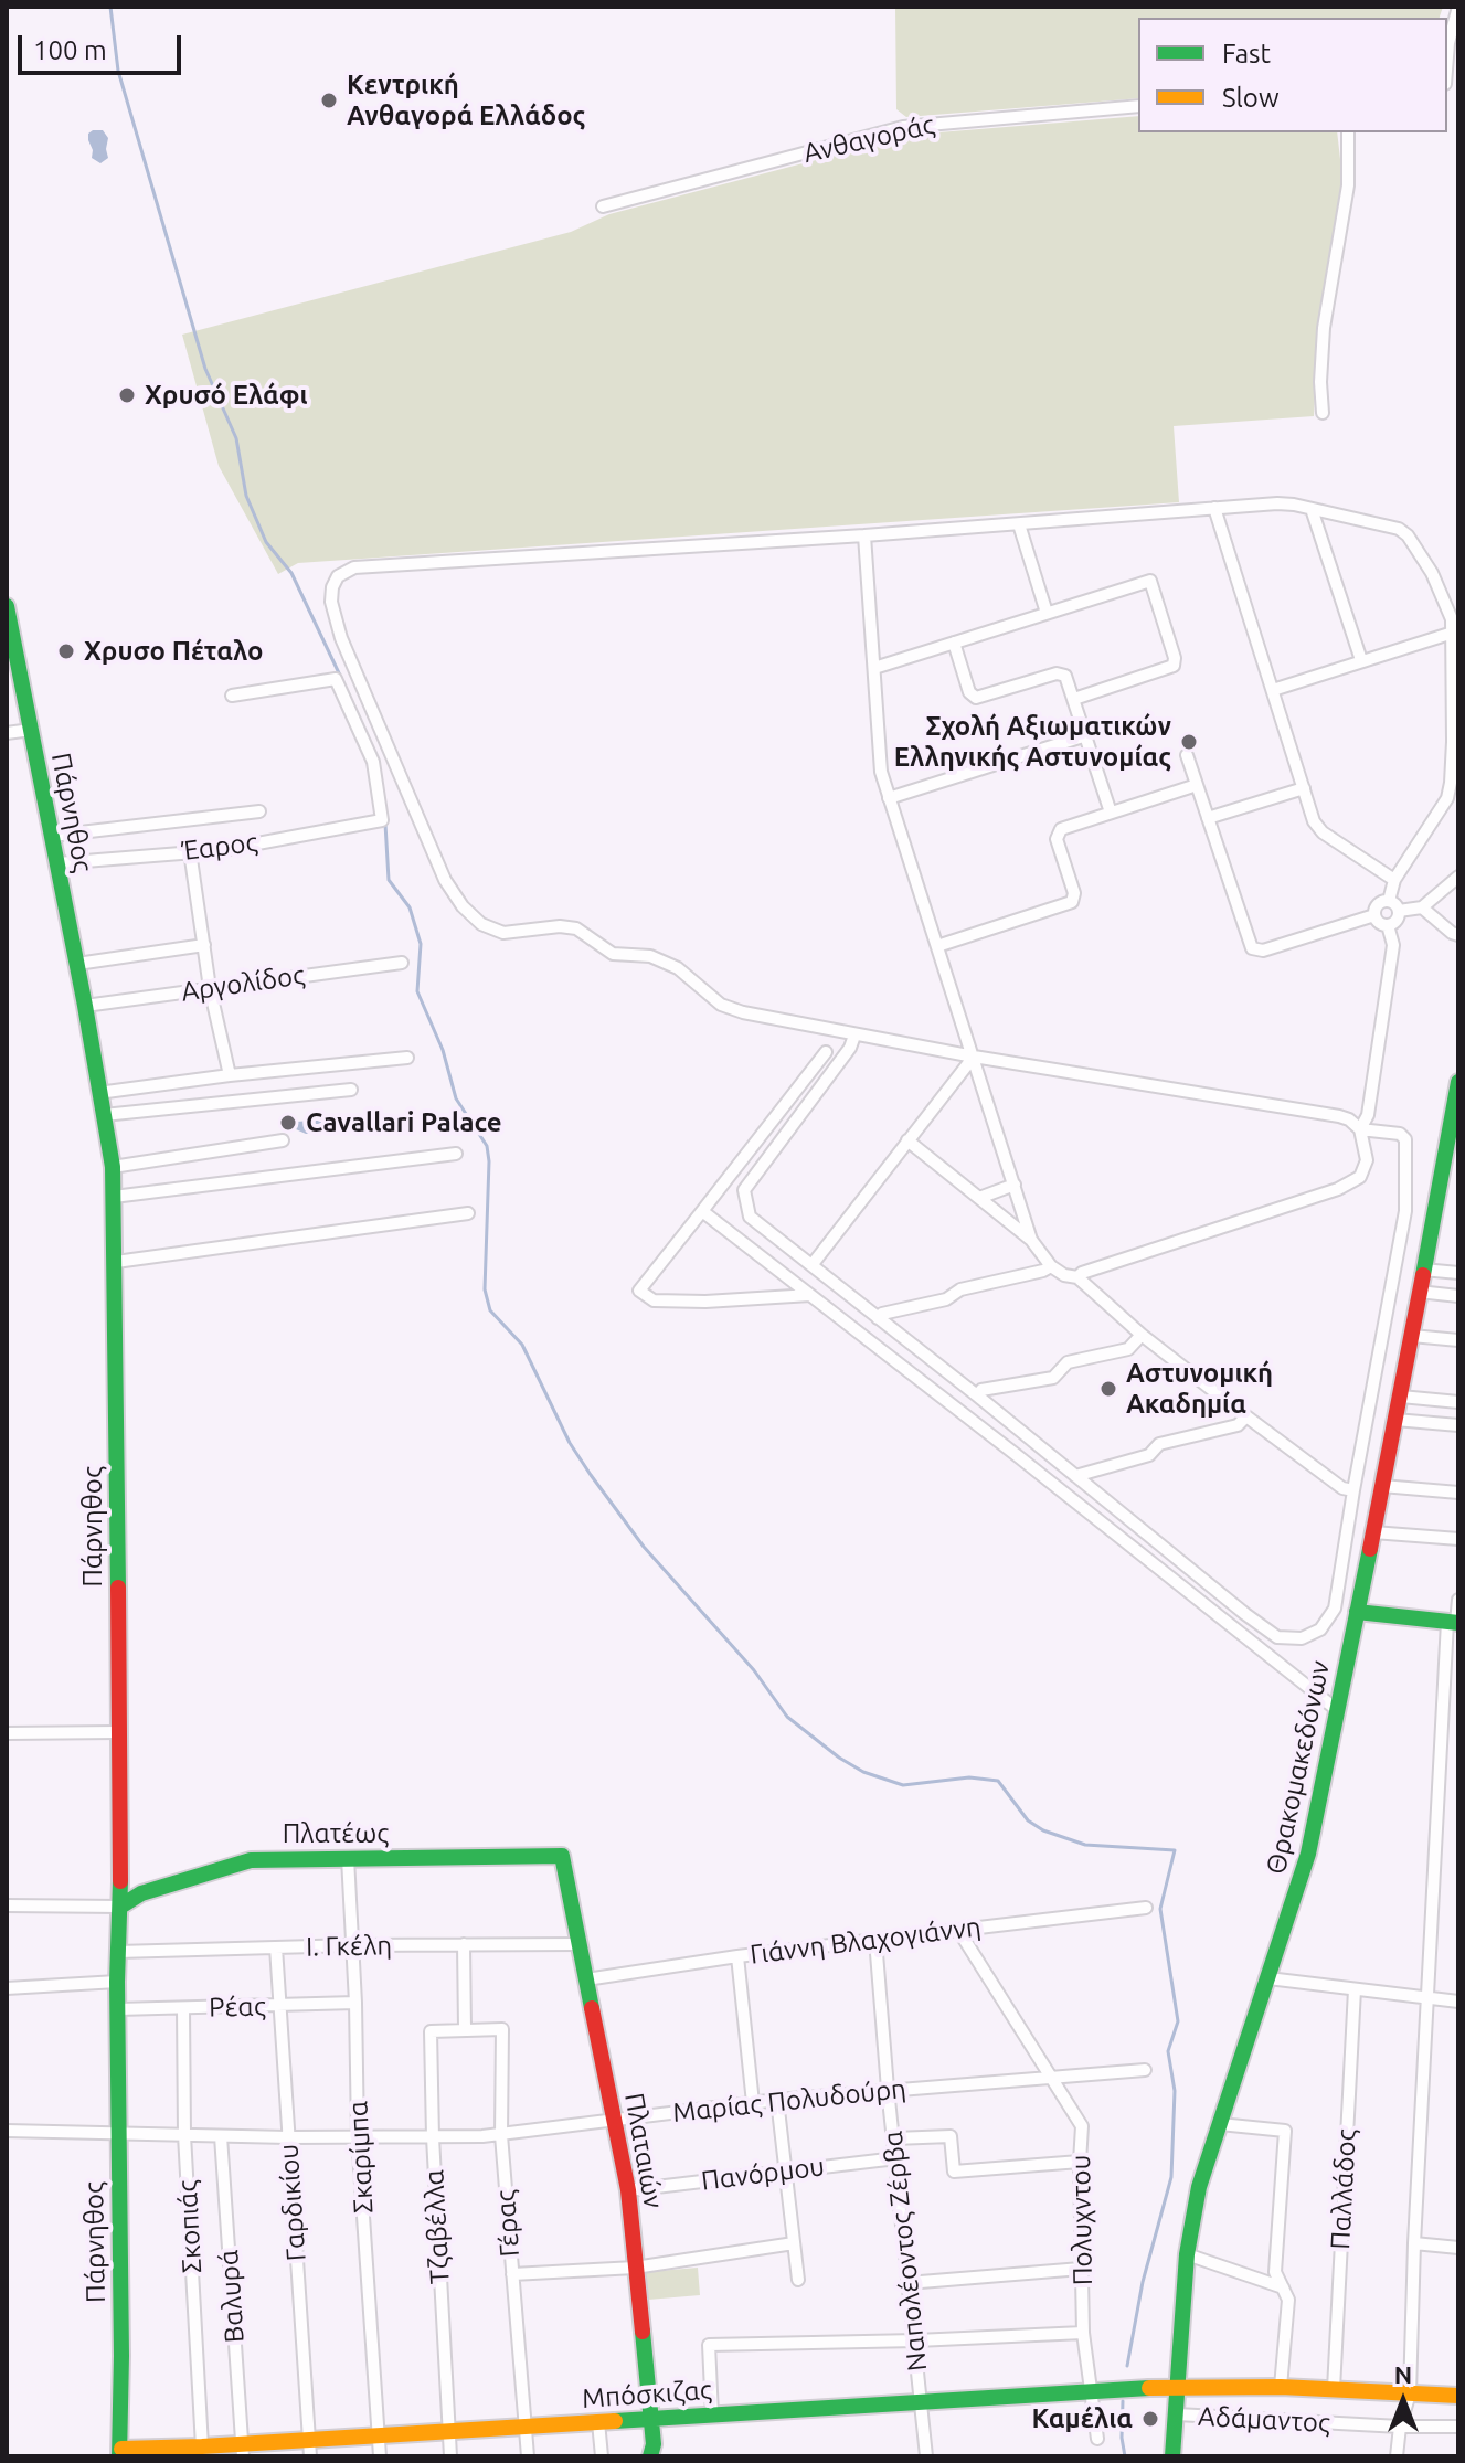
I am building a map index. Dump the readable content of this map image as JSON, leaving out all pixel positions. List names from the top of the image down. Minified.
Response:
{"streets":{"main road":["Πάρνηθος","Θρακομακεδόνων","Πλατέως","Πλαταιών","Μπόσκιζας"],"street":["Ανθαγοράς","Έαρος","Αργολίδος","Γιάννη Βλαχογιάννη","Ι. Γκέλη","Ρέας","Μαρίας Πολυδούρη","Σκαρίμπα","Πανόρμου","Παλλάδος","Γαρδικίου","Πολυχντου","Γέρας","Σκοπιάς","Τζαβέλλα","Ναπολέοντος Ζέρβα","Βαλυρά","Αδάμαντος"]},"crossings":[["Πάρνηθος","Έαρος"],["Πάρνηθος","Αργολίδος"],["Πάρνηθος","Πλατέως"],["Πάρνηθος","Ι. Γκέλη"],["Πάρνηθος","Ρέας"],["Πάρνηθος","Μαρίας Πολυδούρη"],["Πάρνηθος","Μπόσκιζας"],["Θρακομακεδόνων","Μπόσκιζας"],["Θρακομακεδόνων","Αδάμαντος"],["Πλατέως","Πλαταιών"],["Πλατέως","Σκαρίμπα"],["Γιάννη Βλαχογιάννη","Πλαταιών"],["Γιάννη Βλαχογιάννη","Πολυχντου"],["Γιάννη Βλαχογιάννη","Ναπολέοντος Ζέρβα"],["Ι. Γκέλη","Πλαταιών"],["Ι. Γκέλη","Σκαρίμπα"],["Ι. Γκέλη","Γαρδικίου"],["Ρέας","Σκαρίμπα"],["Ρέας","Γαρδικίου"],["Ρέας","Σκοπιάς"],["Μαρίας Πολυδούρη","Πλαταιών"],["Μαρίας Πολυδούρη","Σκαρίμπα"],["Μαρίας Πολυδούρη","Γαρδικίου"],["Μαρίας Πολυδούρη","Πολυχντου"],["Μαρίας Πολυδούρη","Γέρας"],["Μαρίας Πολυδούρη","Σκοπιάς"],["Μαρίας Πολυδούρη","Τζαβέλλα"],["Μαρίας Πολυδούρη","Ναπολέοντος Ζέρβα"],["Μαρίας Πολυδούρη","Βαλυρά"],["Πλαταιών","Πανόρμου"],["Πλαταιών","Μπόσκιζας"],["Σκαρίμπα","Μπόσκιζας"],["Πανόρμου","Ναπολέοντος Ζέρβα"],["Παλλάδος","Μπόσκιζας"],["Γαρδικίου","Μπόσκιζας"],["Πολυχντου","Μπόσκιζας"],["Γέρας","Τζαβέλλα"],["Γέρας","Μπόσκιζας"],["Σκοπιάς","Μπόσκιζας"],["Τζαβέλλα","Μπόσκιζας"],["Ναπολέοντος Ζέρβα","Μπόσκιζας"],["Βαλυρά","Μπόσκιζας"]],"places":["Κεντρική Ανθαγορά Ελλάδος","Χρυσό Ελάφι","Χρυσο Πέταλο","Σχολή Αξιωματικών Ελληνικής Αστυνομίας","Cavallari Palace","Αστυνομική Ακαδημία","Καμέλια"],"legend":["Fast","Slow"],"scale_bar":"100 m","north":"top"}
